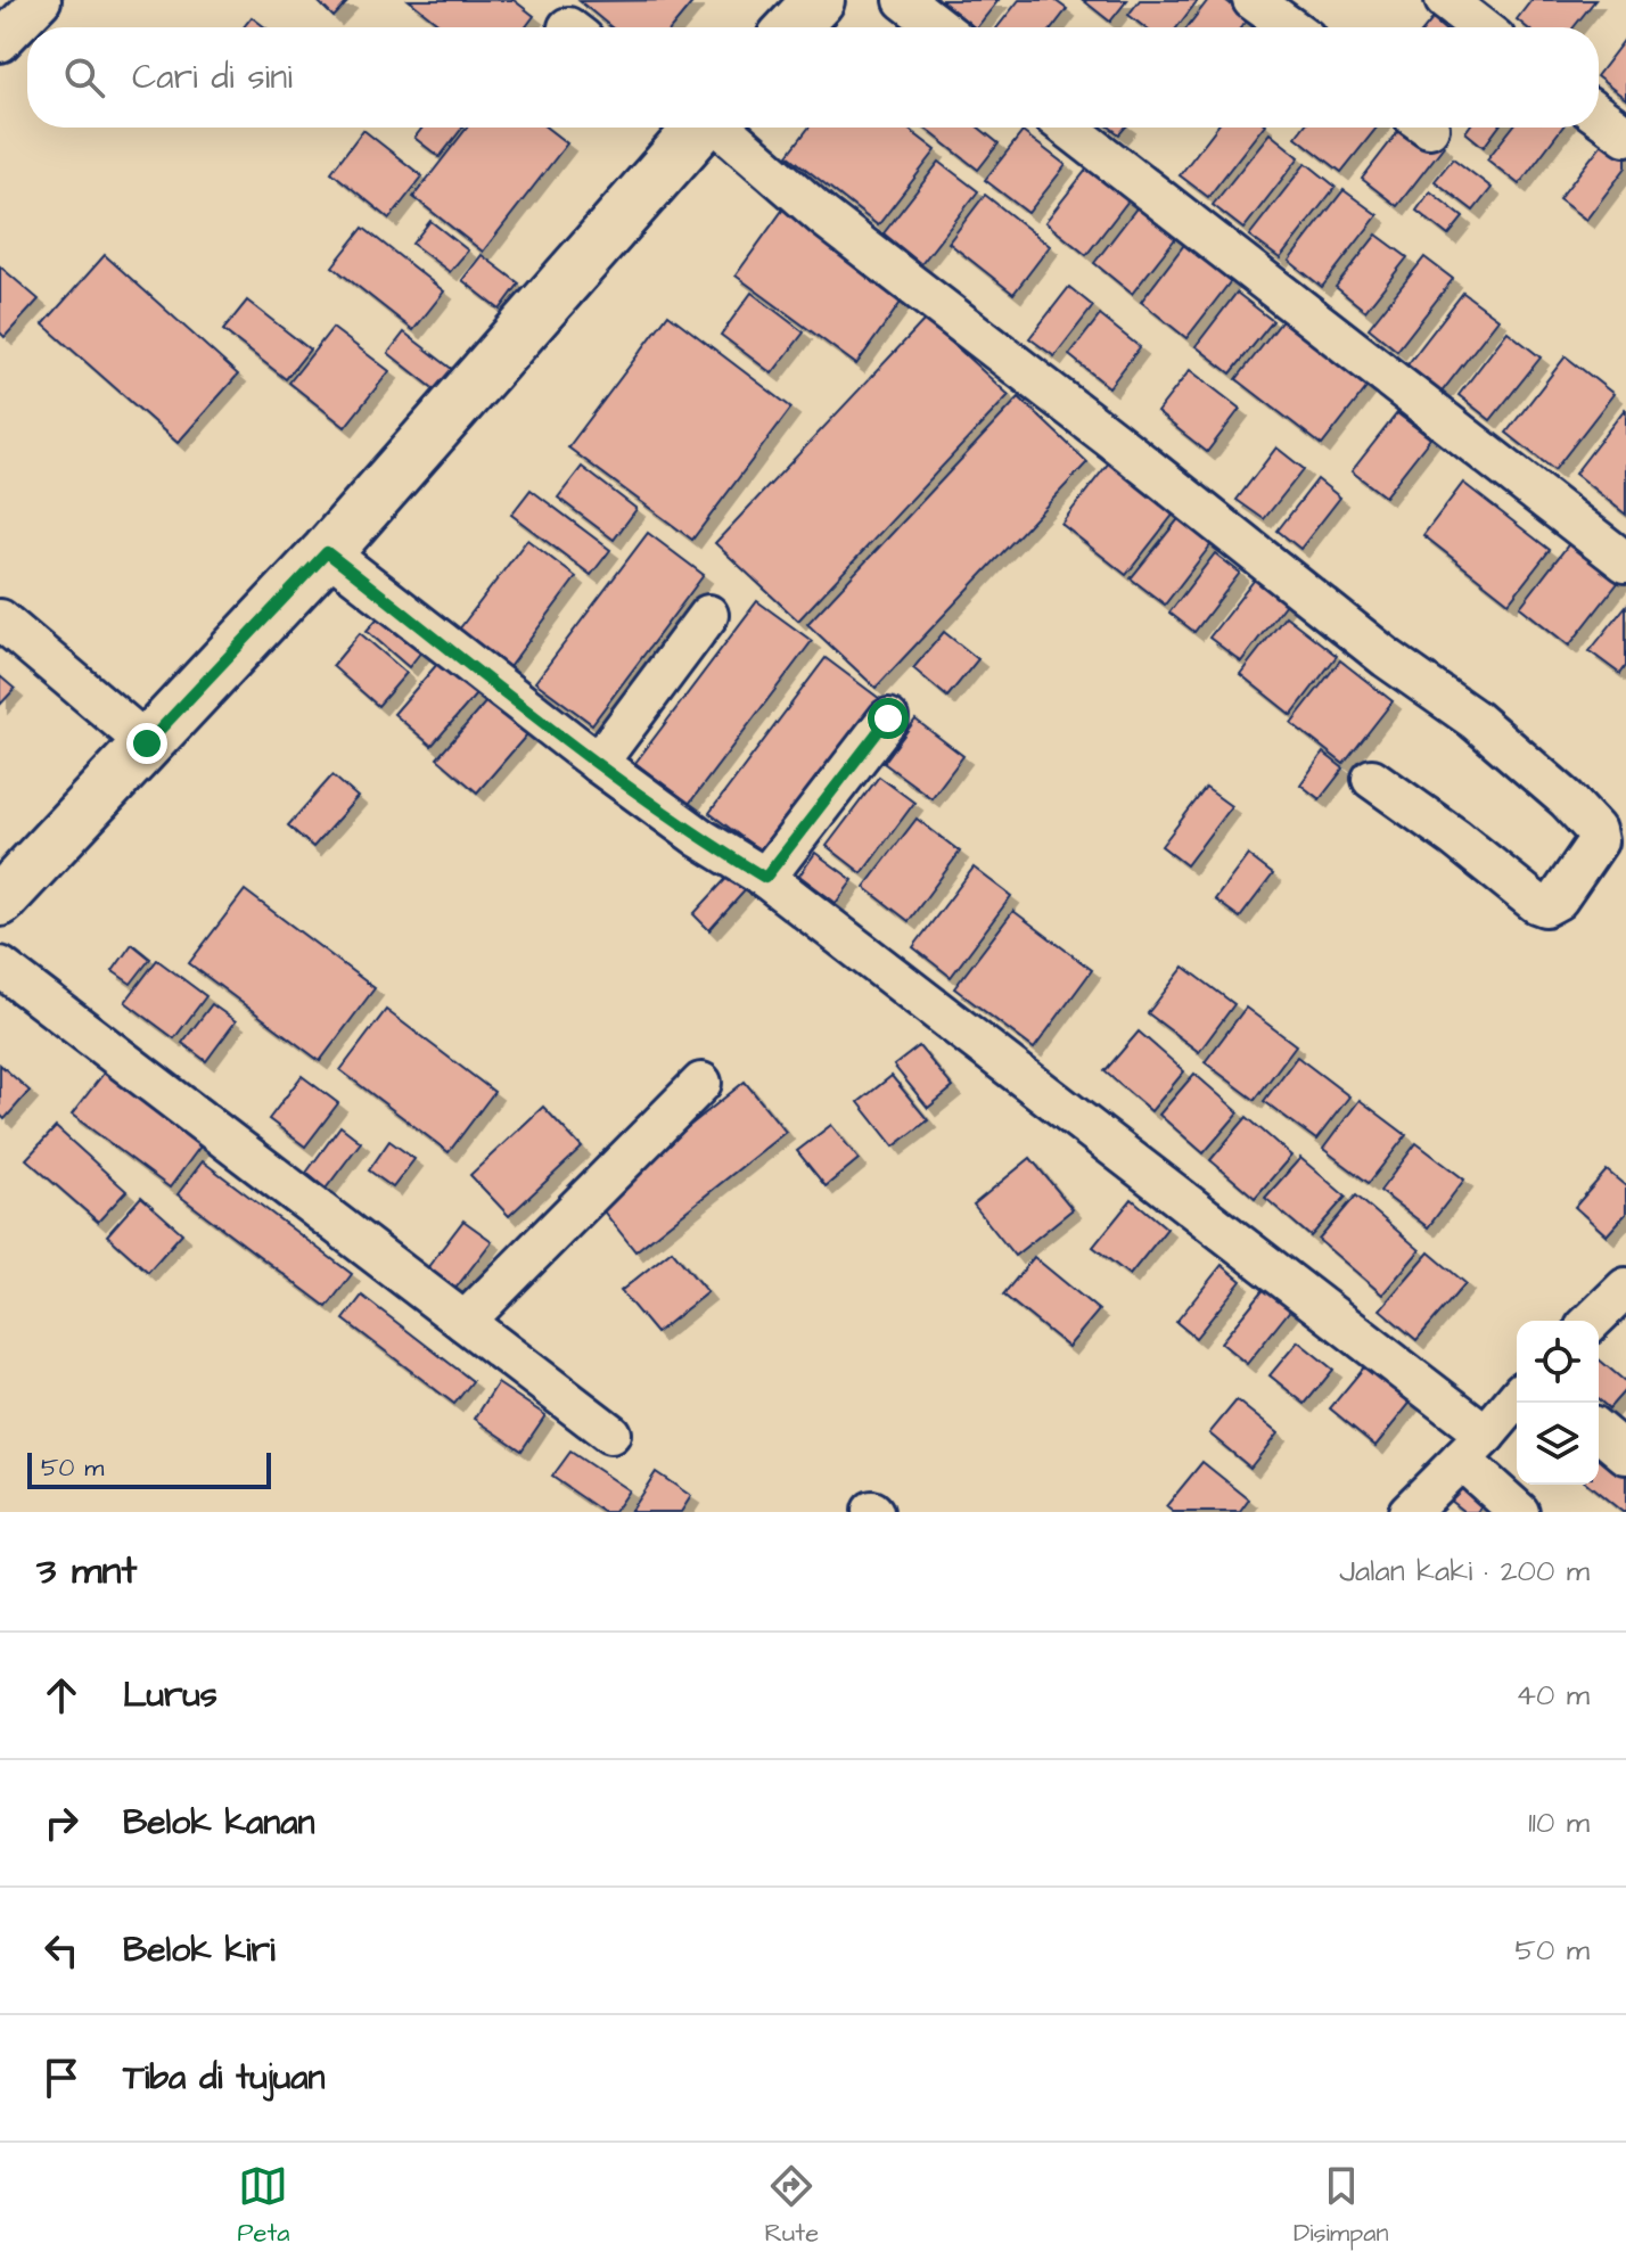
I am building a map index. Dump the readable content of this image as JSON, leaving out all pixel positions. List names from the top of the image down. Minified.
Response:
{"scale_bar":"50 m","page":{"search":"Cari di sini","scale":"50 m","heading":["3 mnt","Jalan kaki · 200 m"],"list":[["Lurus","40 m"],["Belok kanan","110 m"],["Belok kiri","50 m"],"Tiba di tujuan"],"nav":["Peta","Rute","Disimpan"]}}
